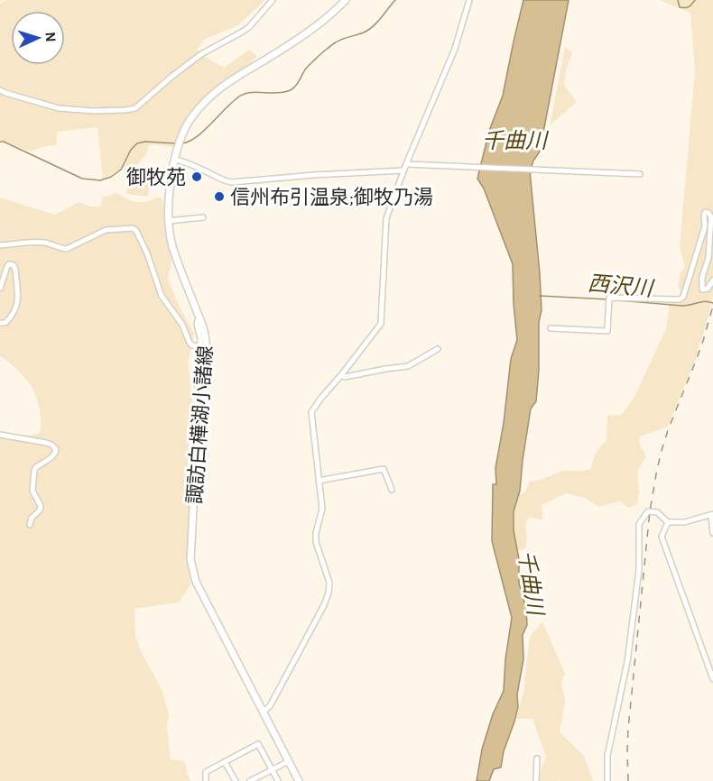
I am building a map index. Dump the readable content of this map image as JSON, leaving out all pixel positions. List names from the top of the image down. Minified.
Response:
{"streets":{"main road":["諏訪白樺湖小諸線"]},"water":["千曲川","西沢川"],"places":["御牧苑","信州布引温泉;御牧乃湯"],"north":"right"}
